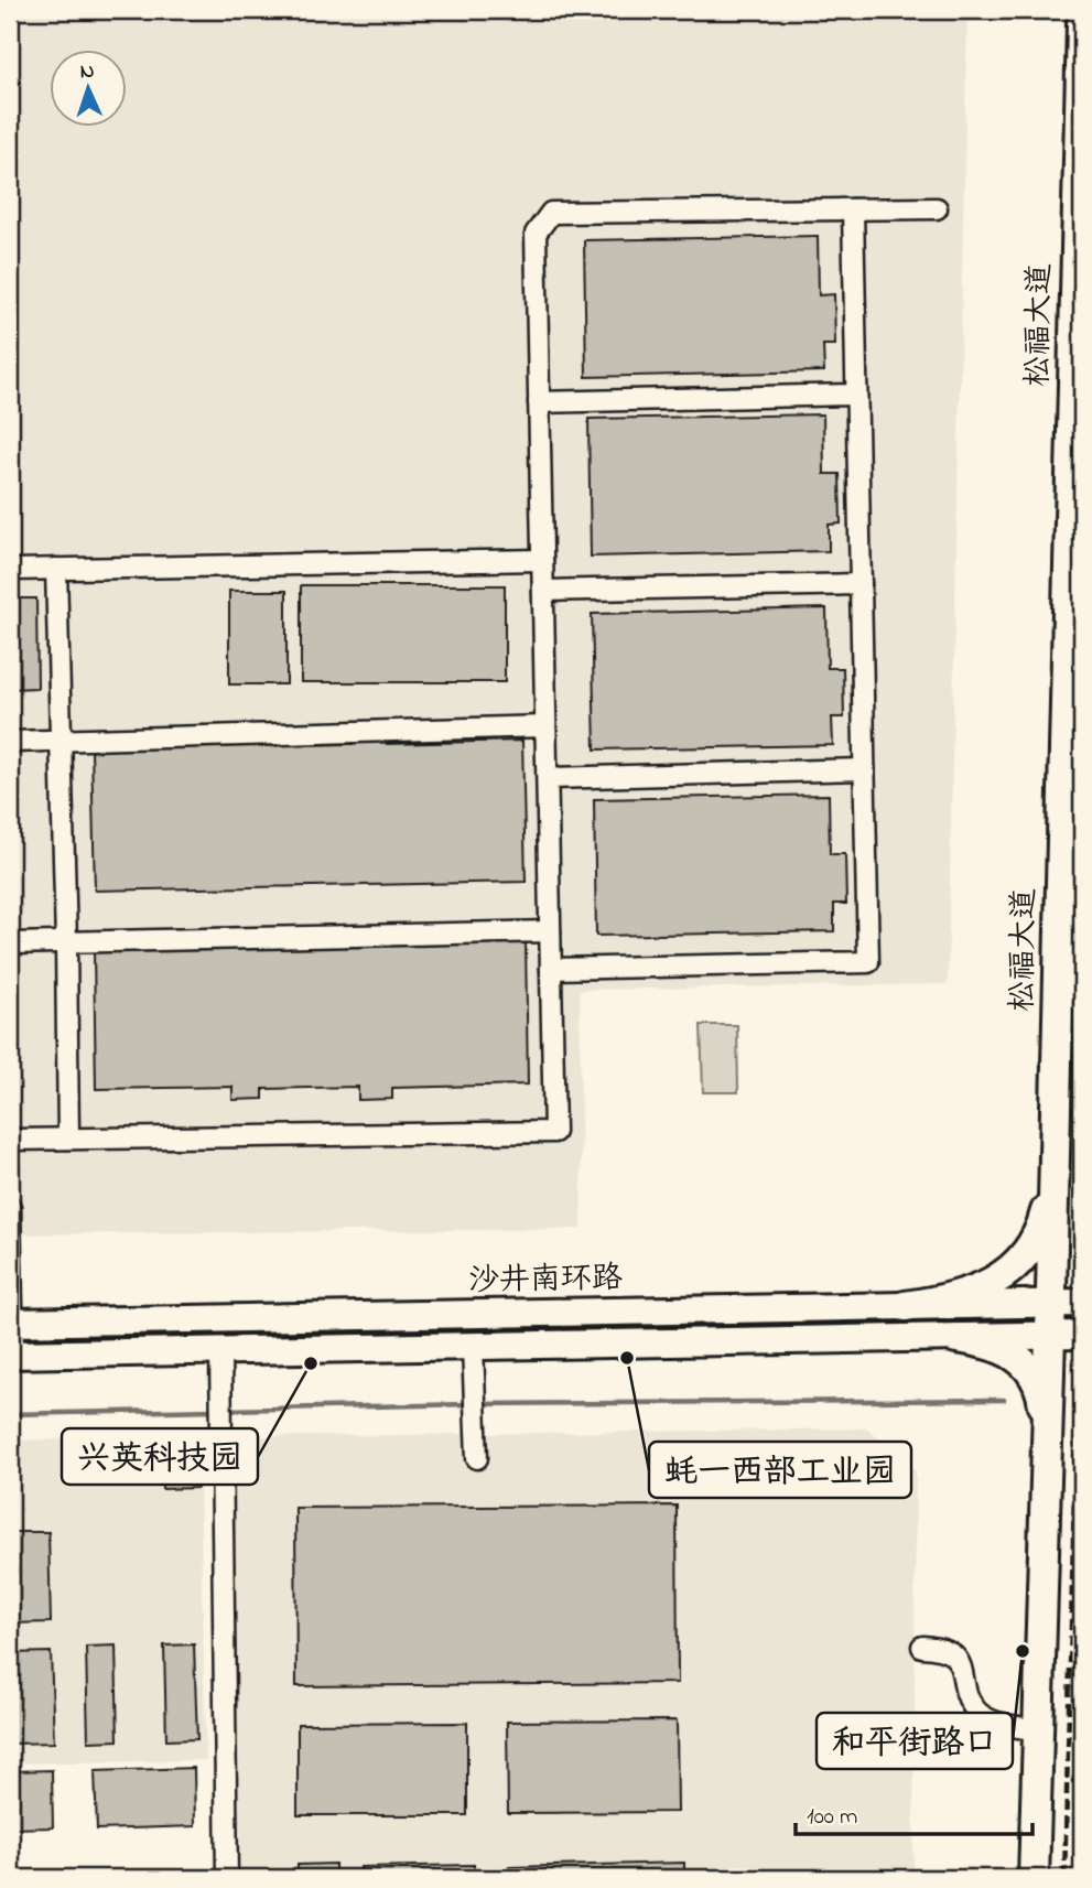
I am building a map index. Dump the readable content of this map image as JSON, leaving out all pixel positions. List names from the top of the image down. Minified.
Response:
{"streets":{"main road":["松福大道","沙井南环路"]},"crossings":[["松福大道","沙井南环路"]],"places":["蚝一西部工业园","兴英科技园","和平街路口"],"scale_bar":"100 m","north":"top"}
